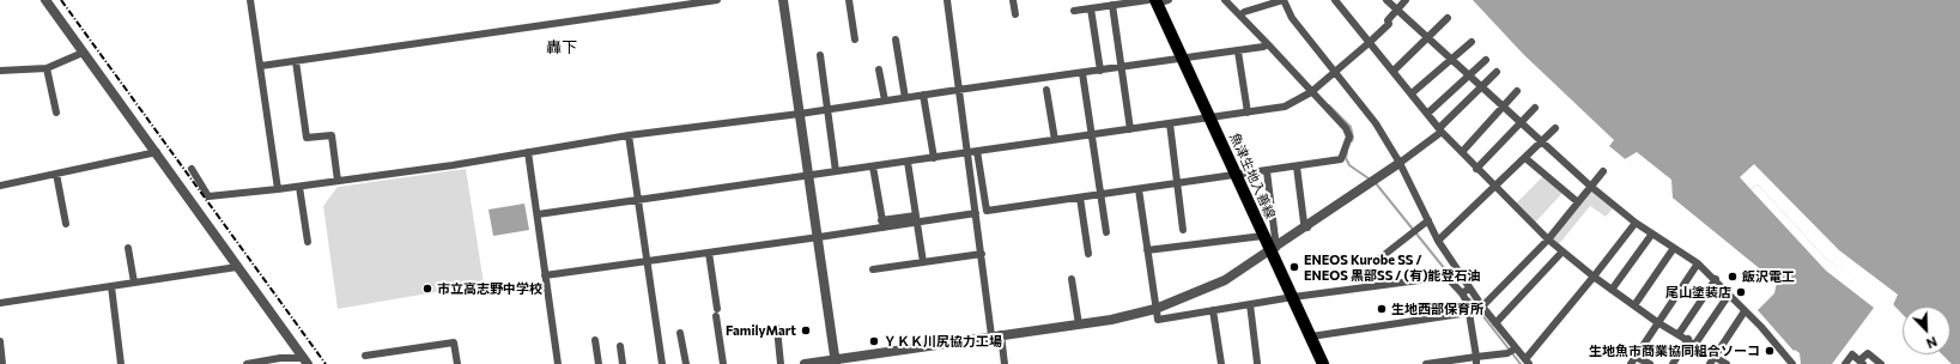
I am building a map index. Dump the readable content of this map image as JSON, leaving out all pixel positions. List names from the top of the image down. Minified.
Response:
{"streets":{"main road":["魚津生地入善線"]},"districts":["轟下"],"places":["ENEOS Kurobe SS / ENEOS 黒部SS / (有)能登石油","飯沢電工","市立高志野中学校","尾山塗装店","生地西部保育所","FamilyMart","ＹＫＫ川尻協力工場","生地魚市商業協同組合ソーコ"],"north":"bottom right"}
